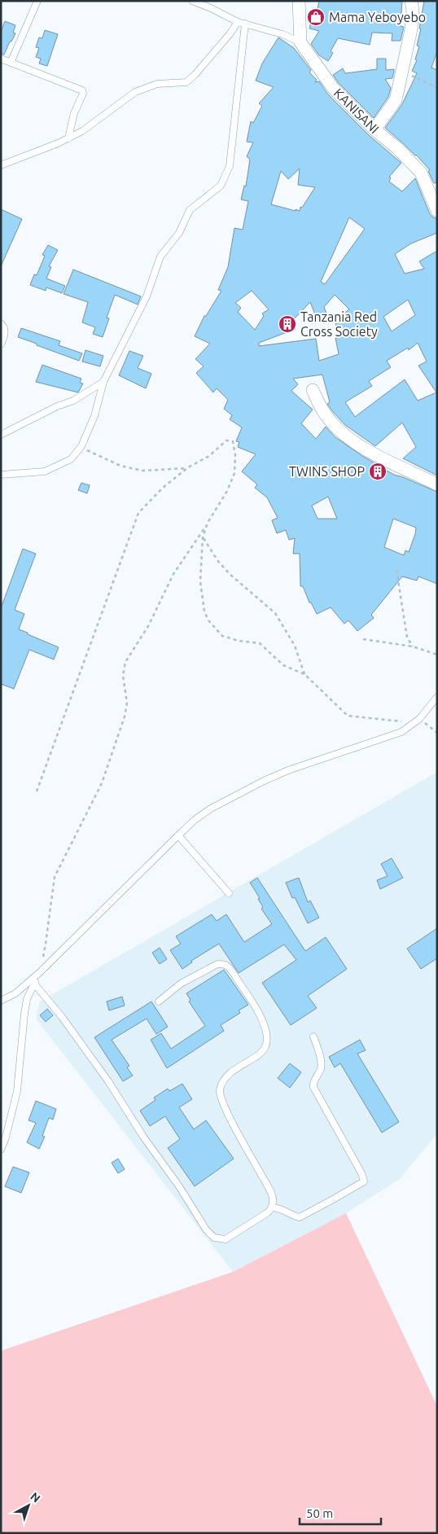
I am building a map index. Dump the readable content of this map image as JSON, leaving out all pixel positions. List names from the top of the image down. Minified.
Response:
{"streets":{"street":["KANISANI"]},"places":{"shop":["Mama Yeboyebo"],"building":["Tanzania Red Cross Society","TWINS SHOP"]},"scale_bar":"50 m","north":"top right"}
